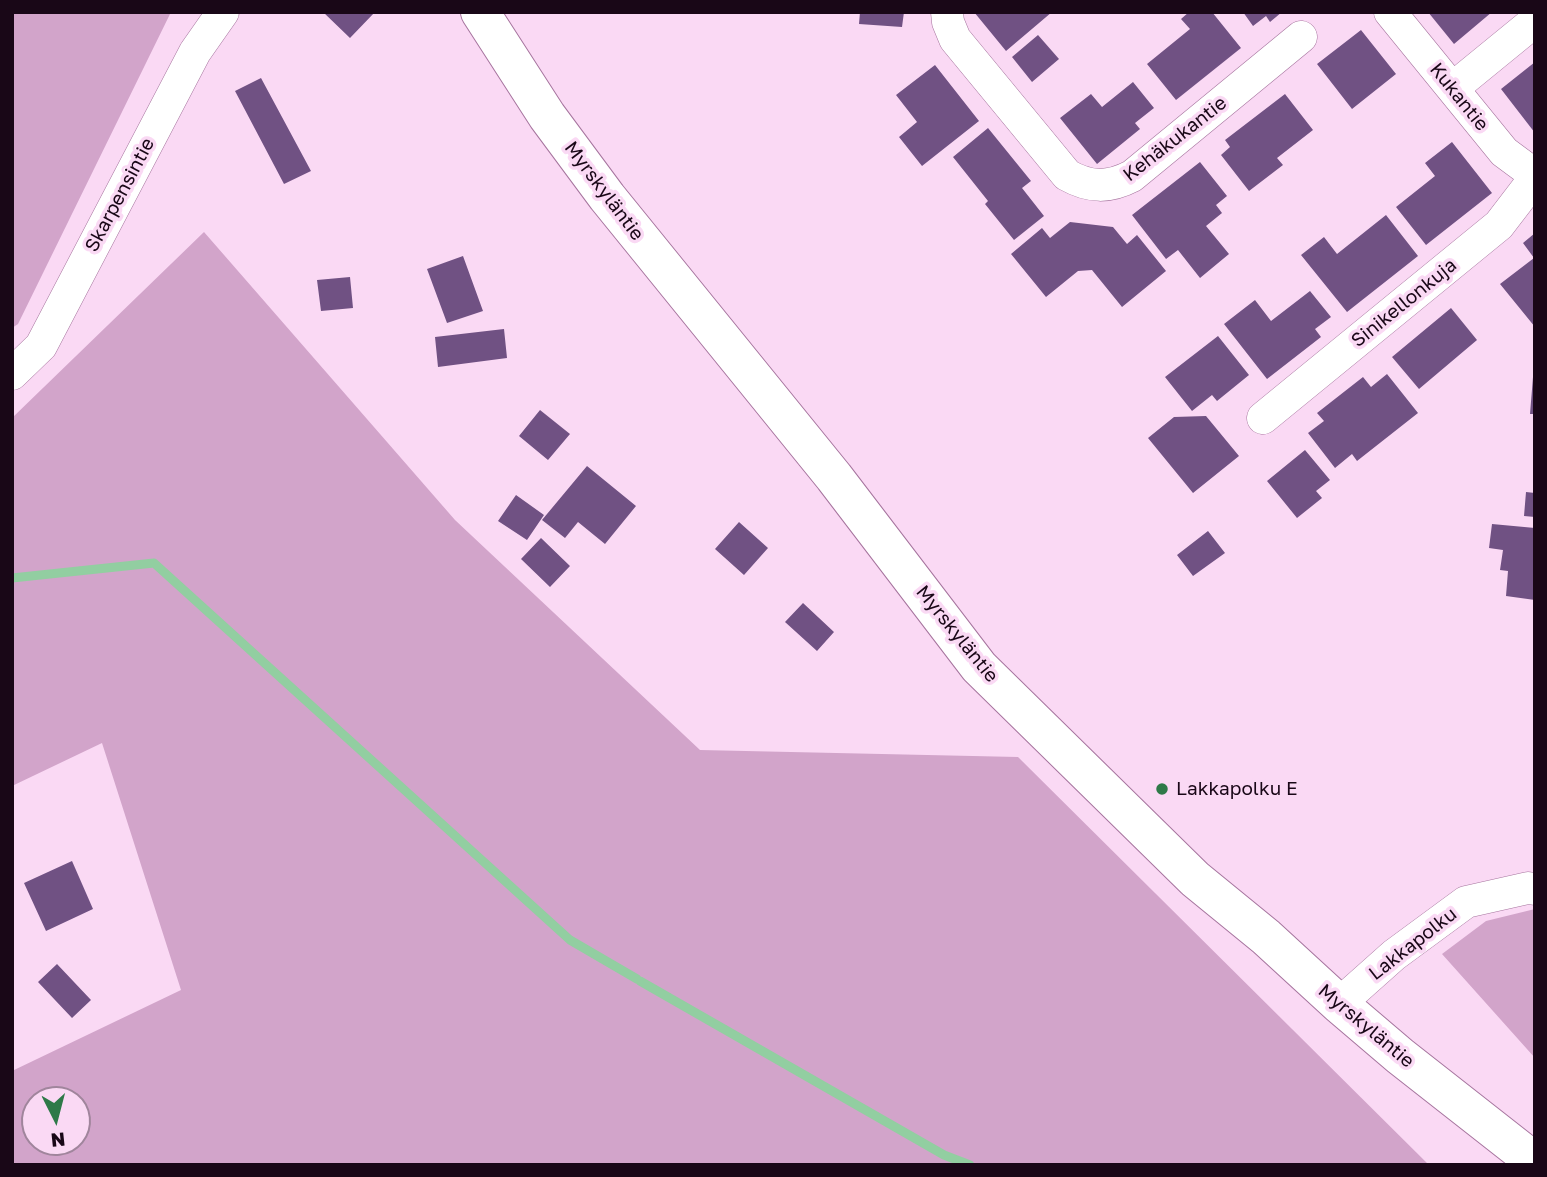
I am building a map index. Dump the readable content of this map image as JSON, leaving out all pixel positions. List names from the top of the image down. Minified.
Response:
{"streets":{"street":["Kukantie","Kehäkukantie","Myrskyläntie","Skarpensintie","Sinikellonkuja","Lakkapolku"]},"crossings":[["Kukantie","Sinikellonkuja"],["Myrskyläntie","Lakkapolku"]],"places":["Lakkapolku E"],"north":"bottom"}
